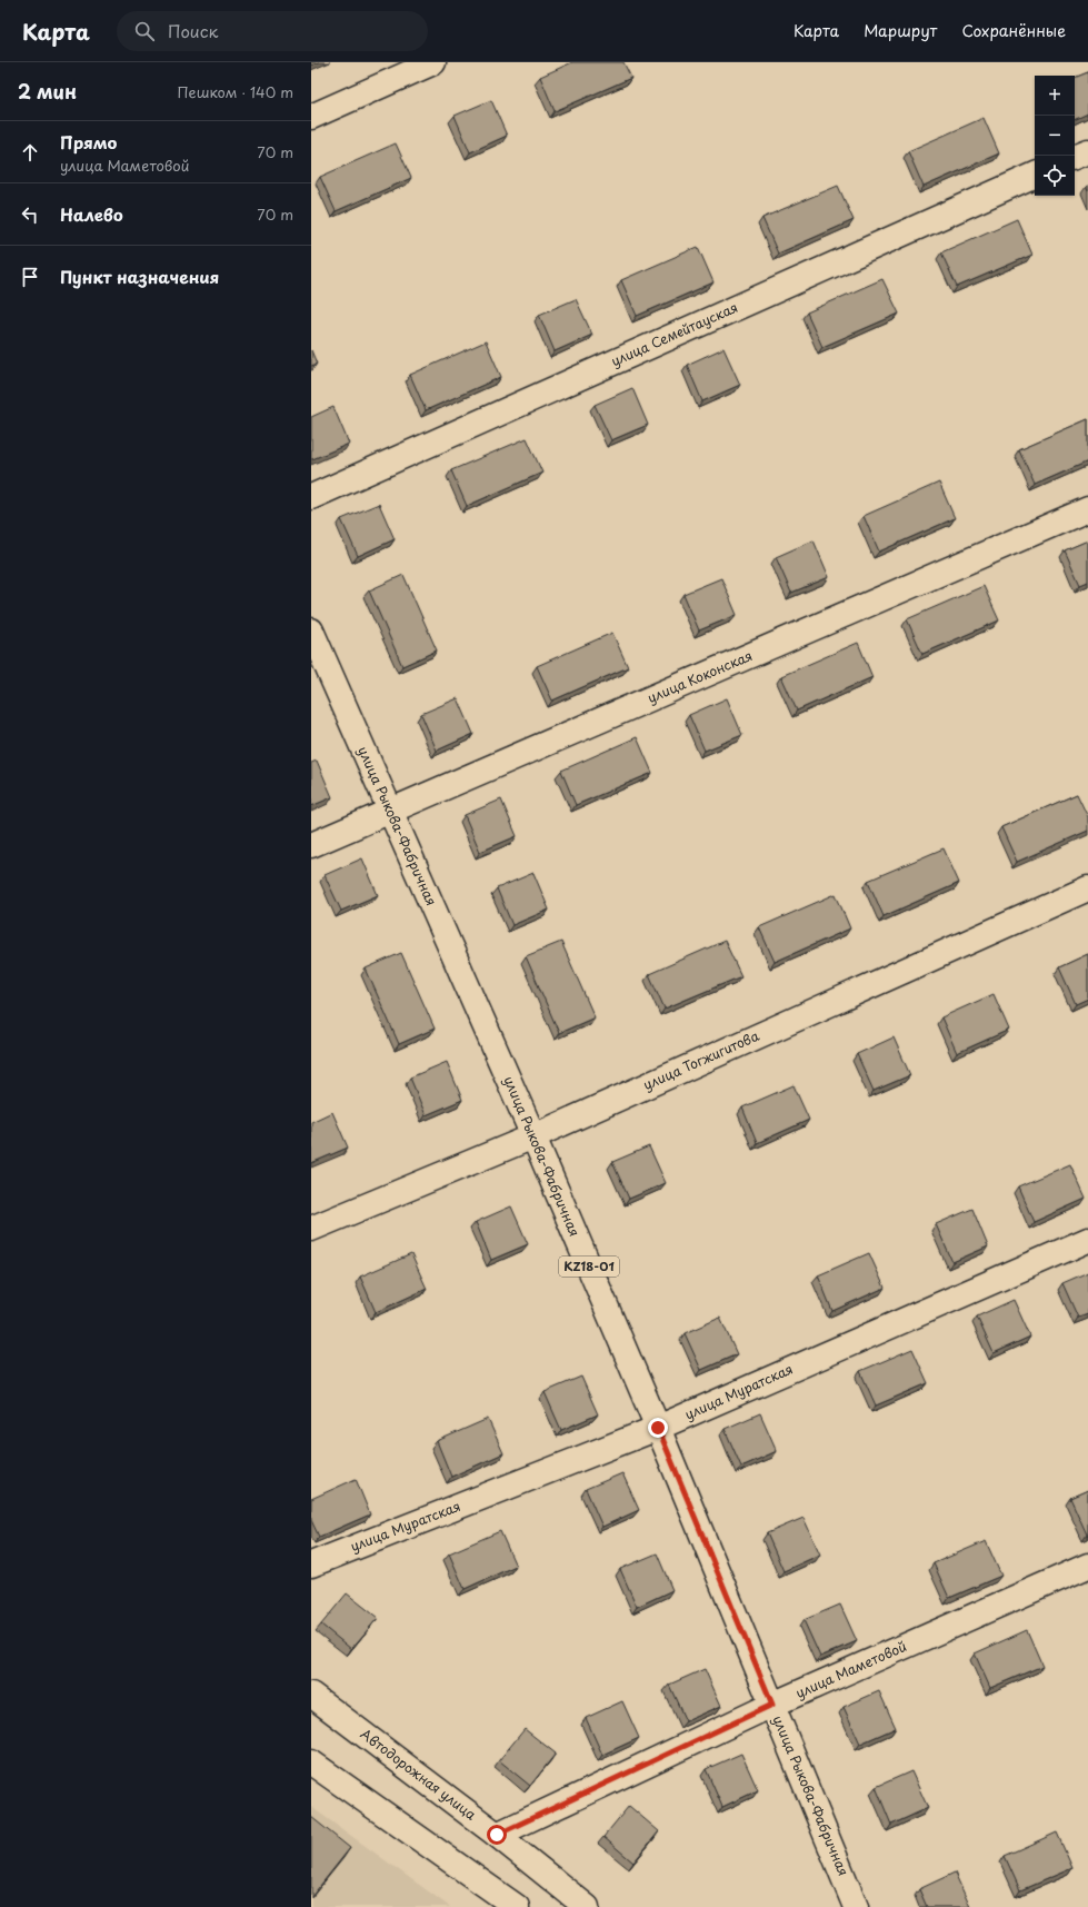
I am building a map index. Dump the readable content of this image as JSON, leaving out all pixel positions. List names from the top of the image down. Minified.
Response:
{"streets":{"street":["улица Семейтауская","улица Коконская","улица Рыкова-Фабричная","улица Тогжигитова","KZ18-01","улица Муратская","улица Маметовой","Автодорожная улица"]},"crossings":[["улица Коконская","улица Рыкова-Фабричная"],["улица Рыкова-Фабричная","улица Тогжигитова"],["улица Рыкова-Фабричная","улица Муратская"],["улица Рыкова-Фабричная","улица Маметовой"],["улица Маметовой","Автодорожная улица"]],"page":{"header":"Карта","search":"Поиск","nav":["Карта","Маршрут","Сохранённые"],"heading":["2 мин","Пешком · 140 m"],"map_buttons":["+","−"],"list":[["Прямо","улица Маметовой","70 m"],["Налево","70 m"],"Пункт назначения"]}}
